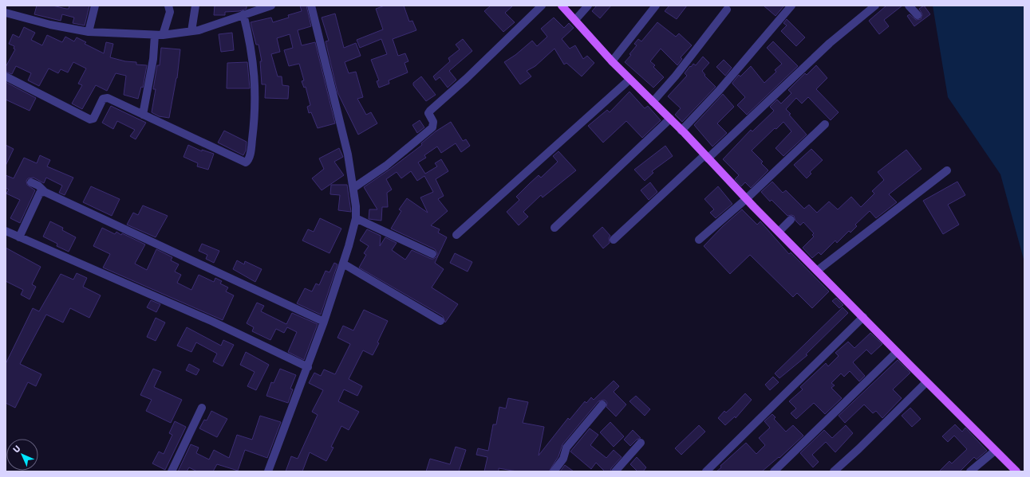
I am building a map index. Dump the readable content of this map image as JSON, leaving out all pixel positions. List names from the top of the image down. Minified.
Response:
{"north":"top left"}
